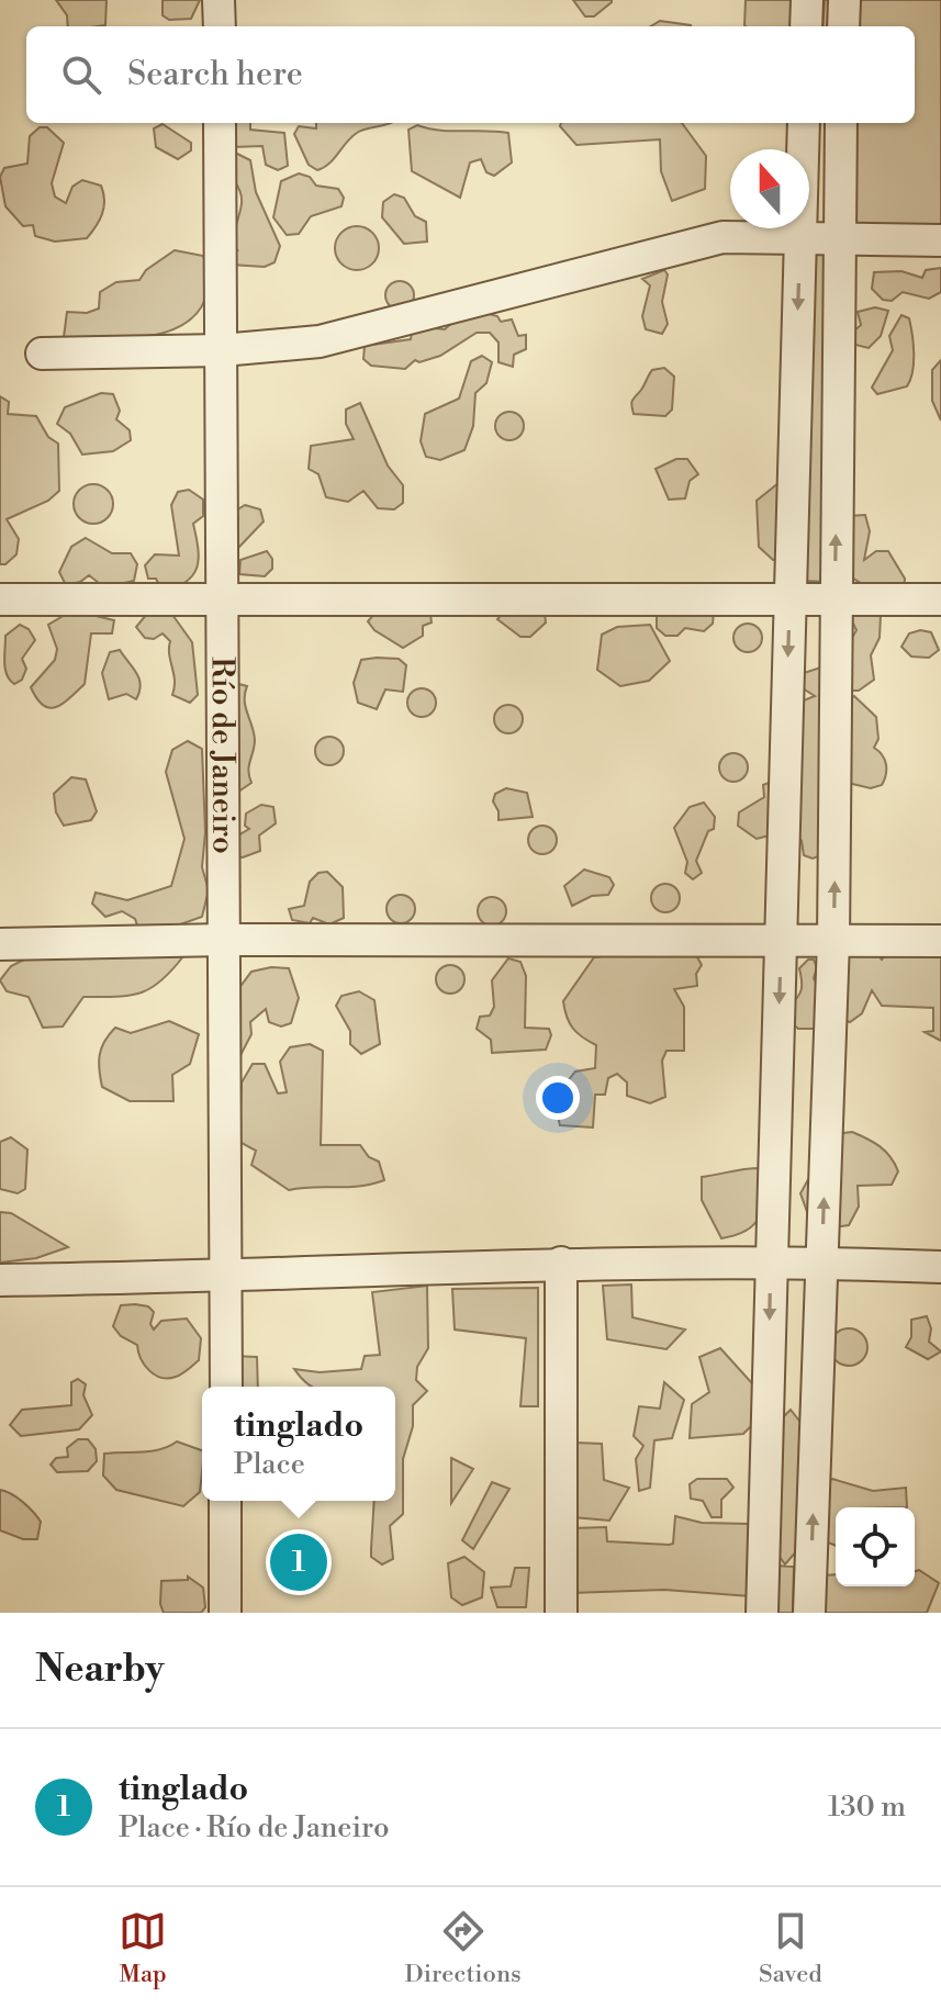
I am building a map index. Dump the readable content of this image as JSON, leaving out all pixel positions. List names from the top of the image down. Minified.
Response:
{"streets":{"street":["Río de Janeiro"]},"north":"top","page":{"search":"Search here","popup":["tinglado","Place"],"pins":"1","heading":"Nearby","list":[{"mark":"1","name":"tinglado","note":"Place · Río de Janeiro","value":"130 m"}],"nav":["Map","Directions","Saved"]}}
